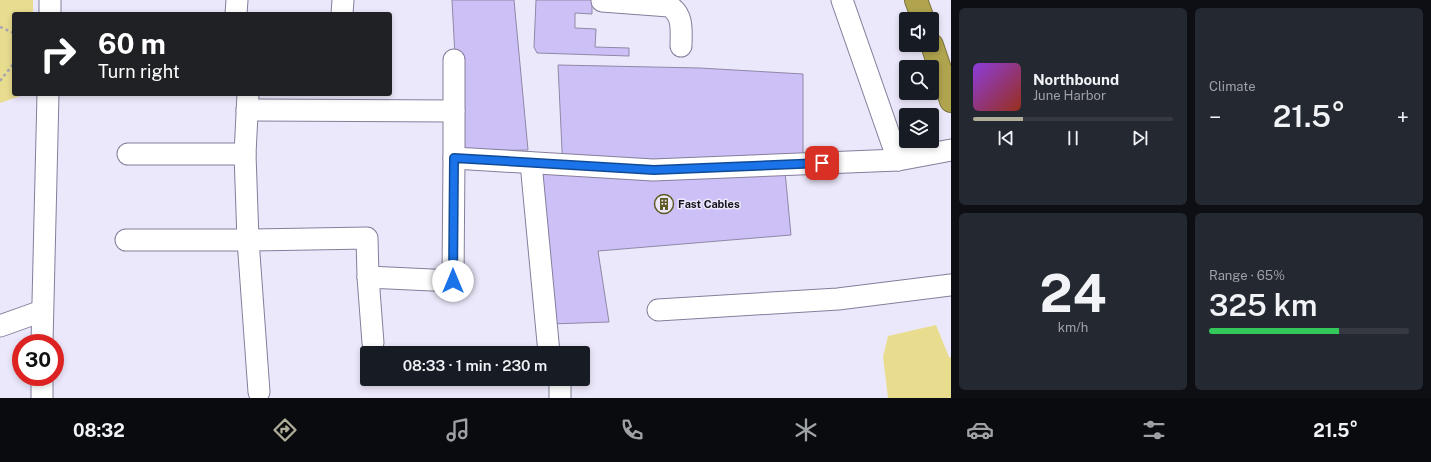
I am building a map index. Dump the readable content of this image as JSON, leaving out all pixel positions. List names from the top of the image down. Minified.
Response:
{"places":{"building":["Fast Cables"]},"page":{"tile":["Climate",["24","km/h"],["Range · 65%","325 km"]],"turn":["60 m","Turn right"],"song":["Northbound","June Harbor"],"heat":["−","21.5°","+"],"limit":"30","trip":"08:33 · 1 min · 230 m","tabs":["08:32","21.5°"]}}
